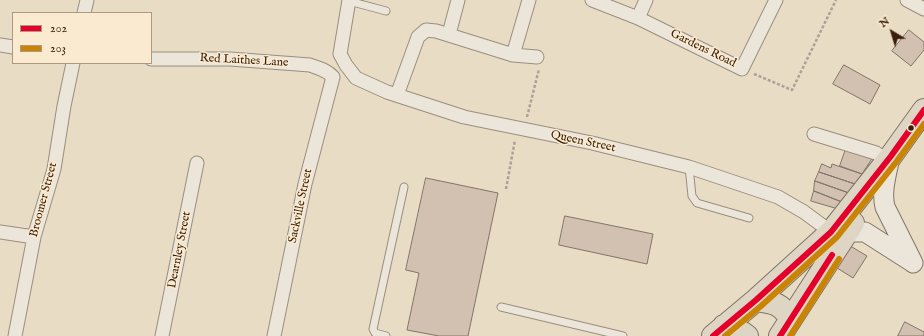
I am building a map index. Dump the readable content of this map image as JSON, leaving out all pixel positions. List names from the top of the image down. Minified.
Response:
{"streets":{"street":["Gardens Road","Red Laithes Lane","Queen Street","Broomer Street","Sackville Street","Dearnley Street"]},"crossings":[["Red Laithes Lane","Sackville Street"]],"lines":["transit line 202","transit line 203"],"legend":["202","203"],"north":"top left"}
